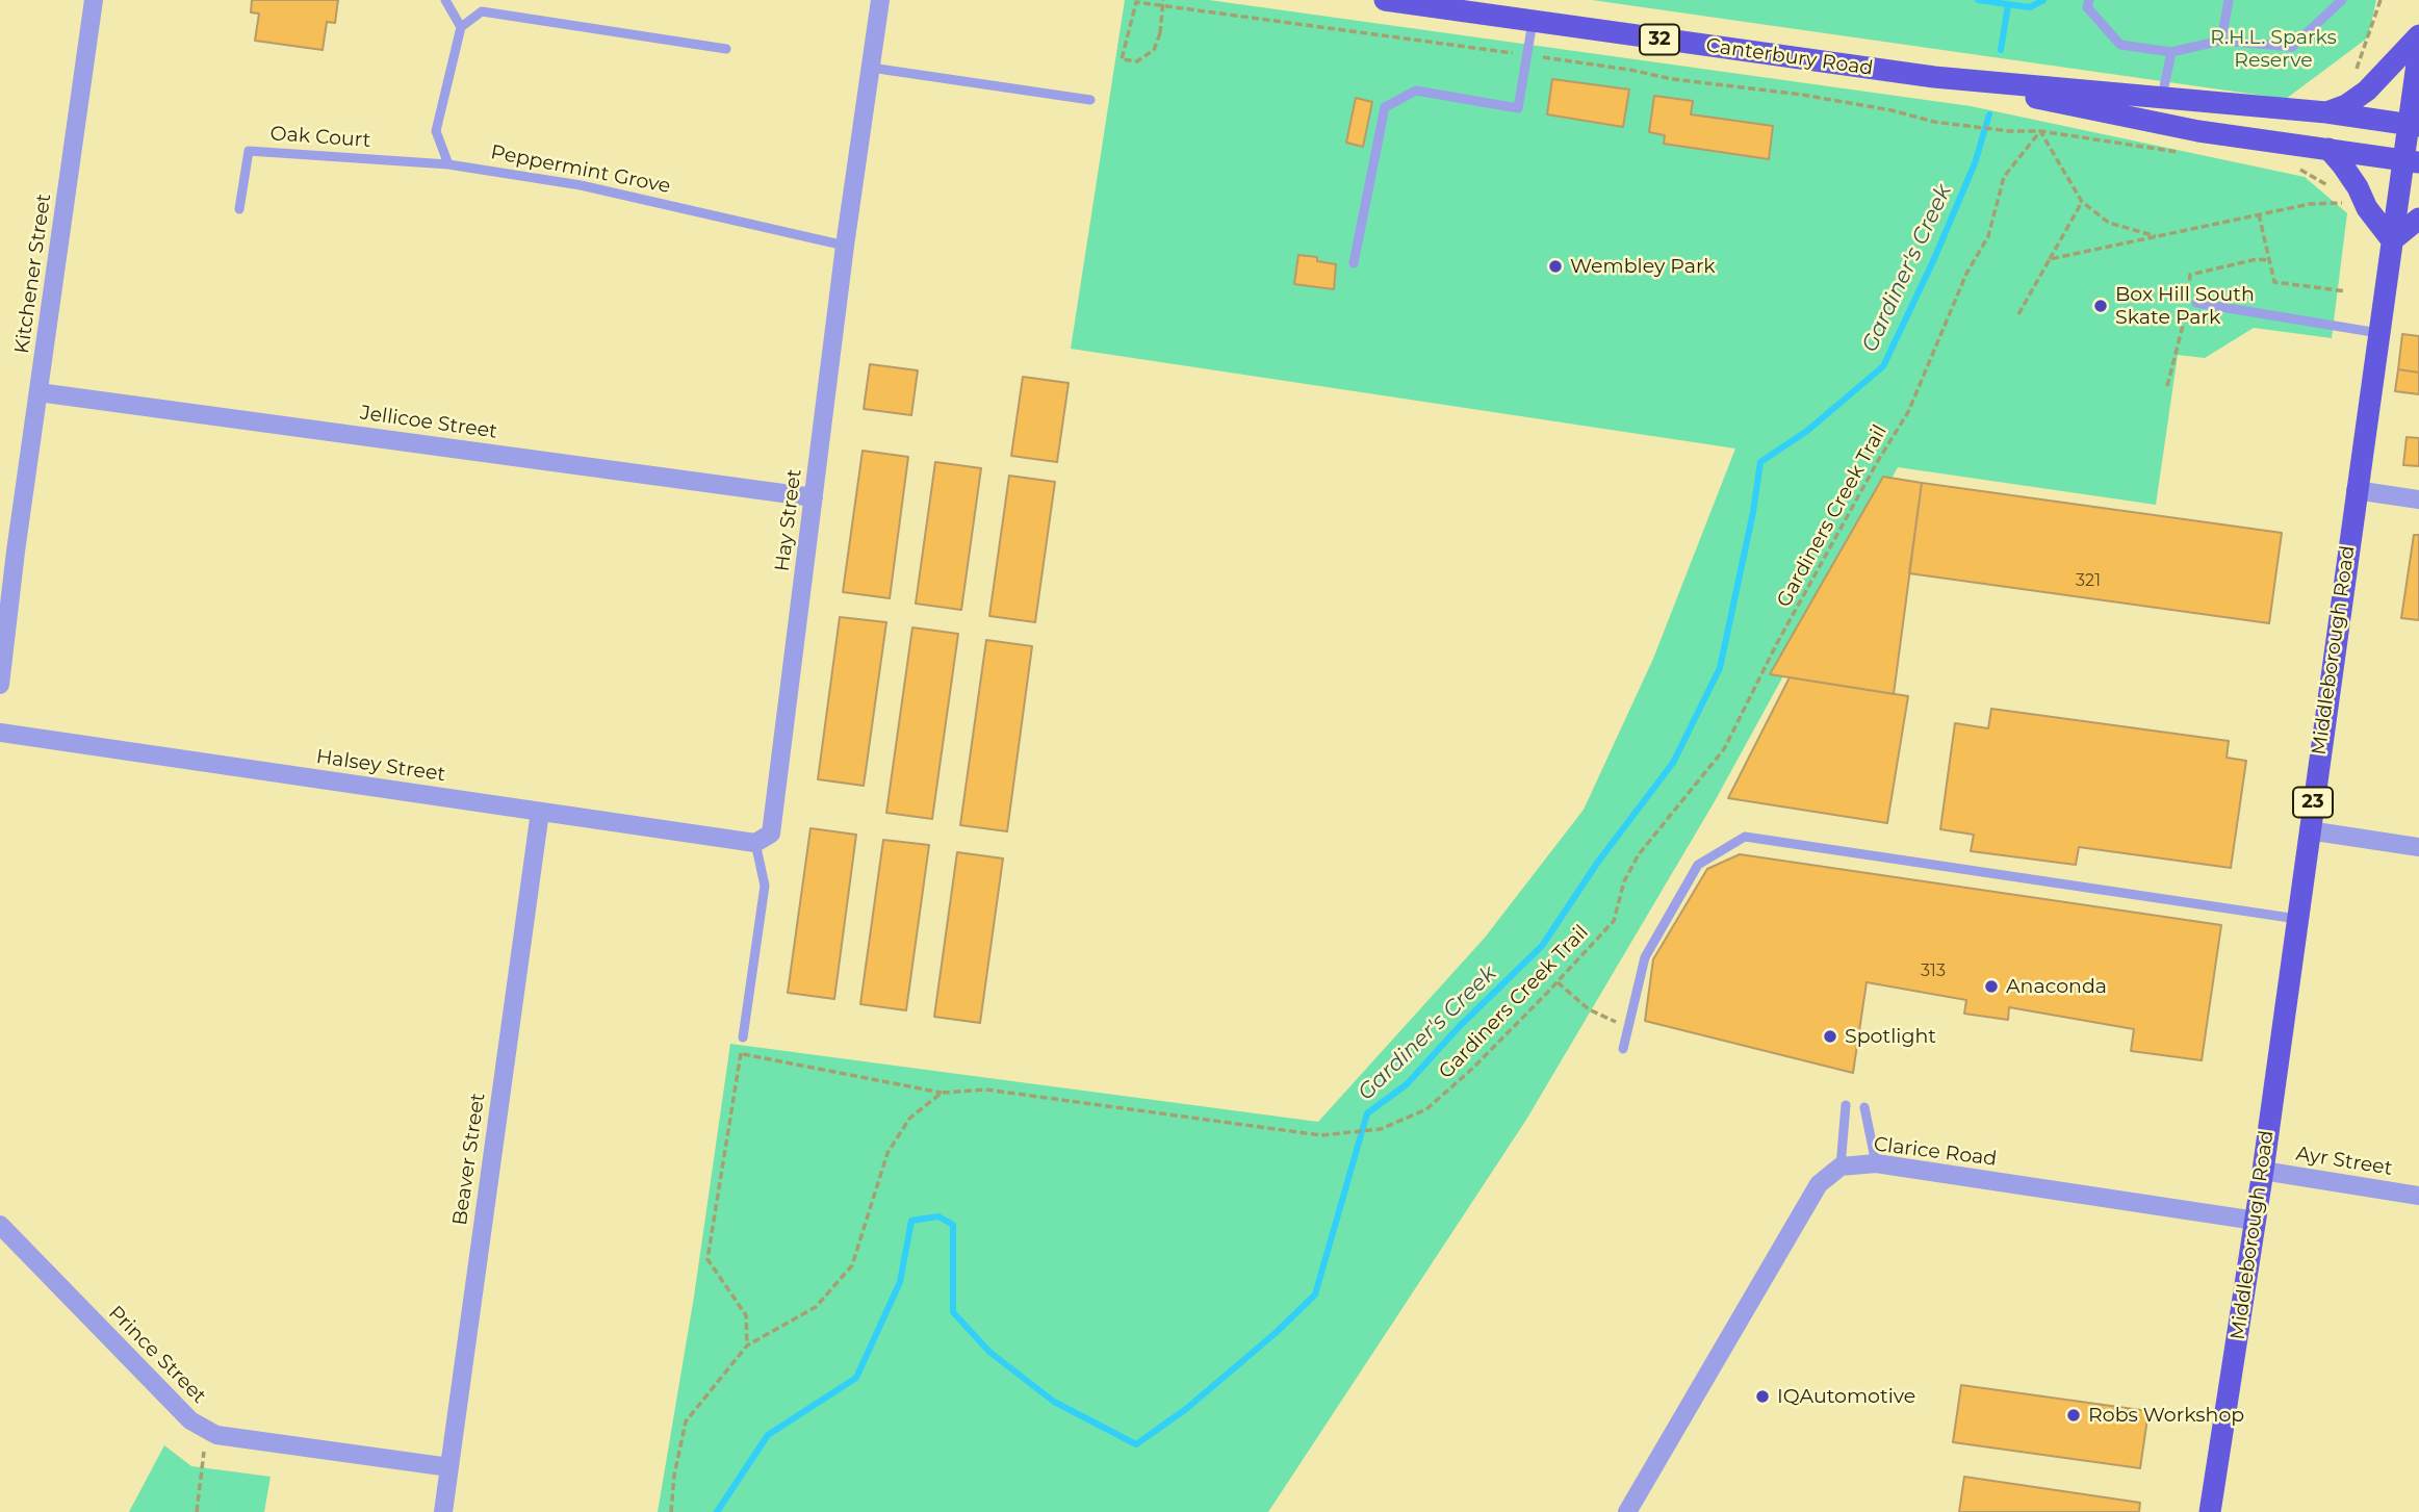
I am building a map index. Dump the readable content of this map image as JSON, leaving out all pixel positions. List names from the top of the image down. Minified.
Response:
{"streets":{"main road":["32","Canterbury Road","Middleborough Road","23"],"street":["Kitchener Street","Jellicoe Street","Hay Street","Halsey Street","Clarice Road","Beaver Street","Ayr Street","Prince Street"],"lane":["Oak Court","Peppermint Grove"],"path":["Gardiners Creek Trail"]},"crossings":[["Canterbury Road","Middleborough Road"],["Oak Court","Peppermint Grove"],["Peppermint Grove","Hay Street"],["Kitchener Street","Jellicoe Street"],["Jellicoe Street","Hay Street"],["Hay Street","Halsey Street"],["Middleborough Road","Clarice Road"],["Middleborough Road","Ayr Street"],["Halsey Street","Beaver Street"],["Beaver Street","Prince Street"]],"water":["Gardiner's Creek"],"parks":["R.H.L. Sparks Reserve"],"places":["Wembley Park","Box Hill South Skate Park","Anaconda","Spotlight","IQAutomotive","Robs Workshop"],"house_numbers":["321","313"]}
